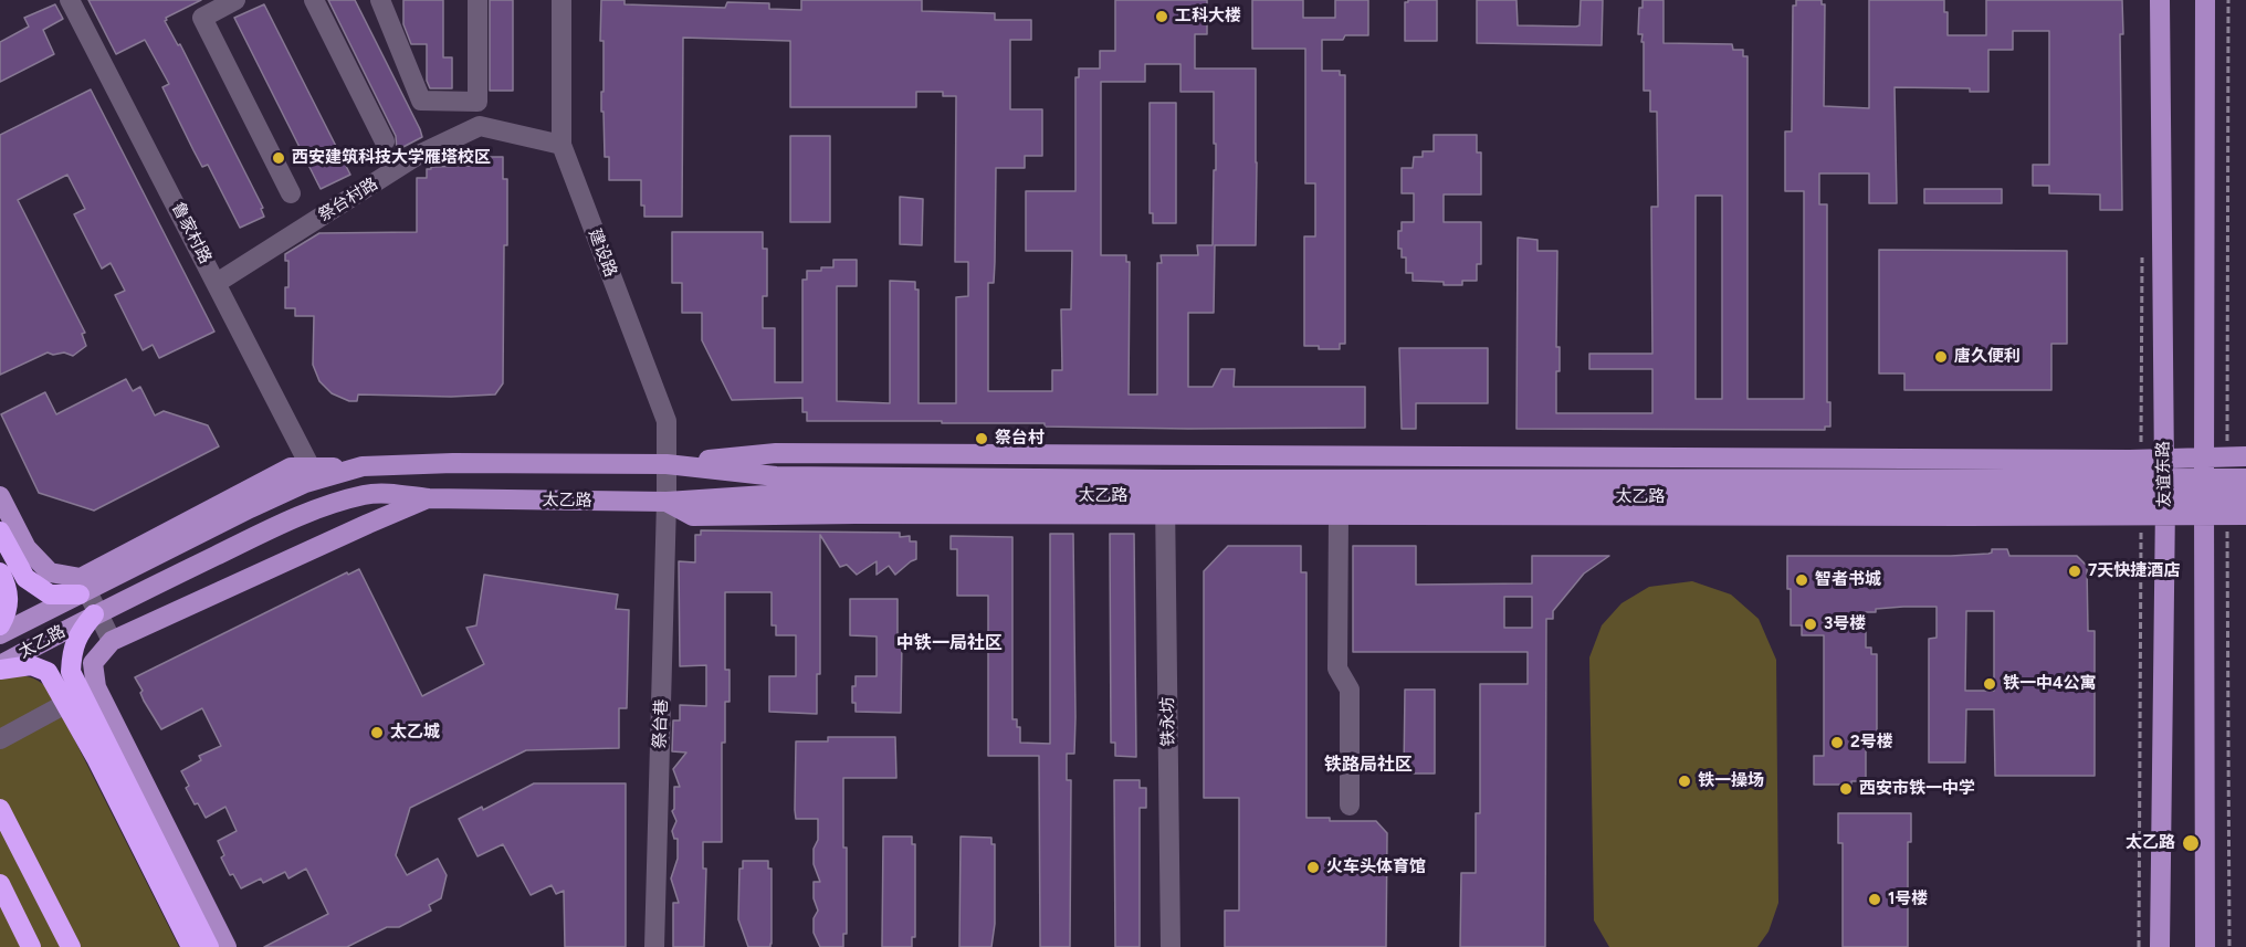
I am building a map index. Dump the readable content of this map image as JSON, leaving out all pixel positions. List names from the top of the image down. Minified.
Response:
{"streets":{"main road":["友谊东路","太乙路"],"street":["祭台村路","鲁家村路","建设路","铁永坊","祭台巷"]},"crossings":[["祭台村路","鲁家村路"],["祭台村路","建设路"],["建设路","太乙路"],["建设路","祭台巷"],["友谊东路","太乙路"],["太乙路","铁永坊"],["太乙路","祭台巷"]],"districts":["中铁一局社区","铁路局社区"],"places":["工科大楼","西安建筑科技大学雁塔校区","唐久便利","祭台村","7天快捷酒店","智者书城","3号楼","铁一中4公寓","太乙城","2号楼","铁一操场","西安市铁一中学","太乙路","火车头体育馆","1号楼"]}
